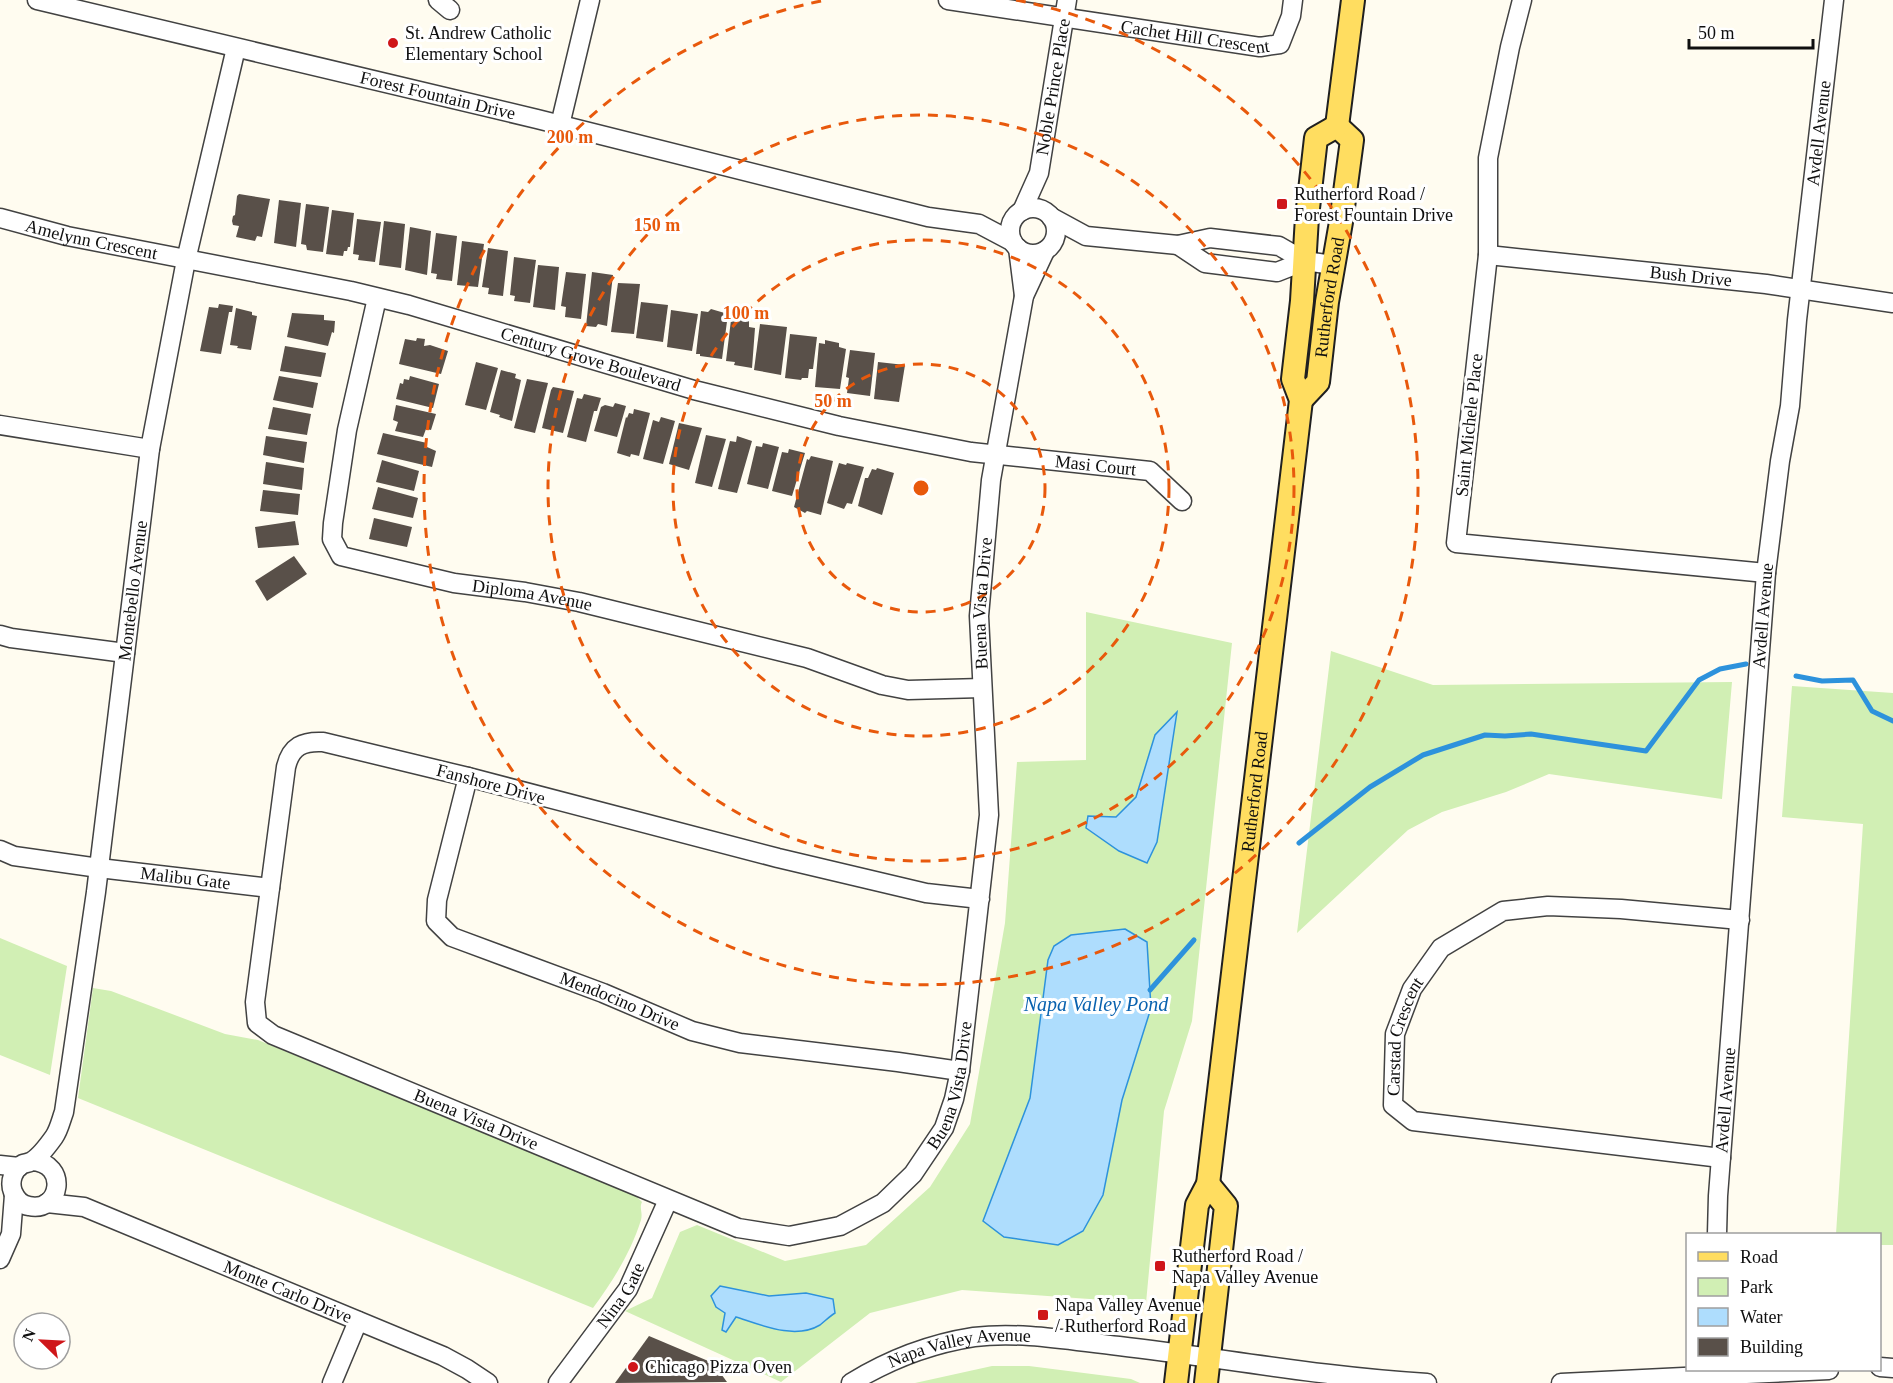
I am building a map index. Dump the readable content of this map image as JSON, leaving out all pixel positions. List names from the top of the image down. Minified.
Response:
{"streets":{"main road":["Rutherford Road"],"street":["Cachet Hill Crescent","Noble Prince Place","Forest Fountain Drive","Avdell Avenue","Amelynn Crescent","Bush Drive","Century Grove Boulevard","Saint Michele Place","Masi Court","Montebello Avenue","Diploma Avenue","Buena Vista Drive","Fanshore Drive","Malibu Gate","Mendocino Drive","Carstad Crescent","Monte Carlo Drive","Nina Gate","Napa Valley Avenue"]},"crossings":[["Cachet Hill Crescent","Noble Prince Place"],["Noble Prince Place","Forest Fountain Drive"],["Noble Prince Place","Buena Vista Drive"],["Forest Fountain Drive","Montebello Avenue"],["Forest Fountain Drive","Buena Vista Drive"],["Avdell Avenue","Bush Drive"],["Avdell Avenue","Saint Michele Place"],["Avdell Avenue","Carstad Crescent"],["Amelynn Crescent","Century Grove Boulevard"],["Amelynn Crescent","Montebello Avenue"],["Bush Drive","Saint Michele Place"],["Rutherford Road","Napa Valley Avenue"],["Century Grove Boulevard","Masi Court"],["Century Grove Boulevard","Montebello Avenue"],["Century Grove Boulevard","Diploma Avenue"],["Century Grove Boulevard","Buena Vista Drive"],["Masi Court","Buena Vista Drive"],["Montebello Avenue","Malibu Gate"],["Montebello Avenue","Monte Carlo Drive"],["Diploma Avenue","Buena Vista Drive"],["Buena Vista Drive","Fanshore Drive"],["Buena Vista Drive","Mendocino Drive"],["Buena Vista Drive","Nina Gate"],["Fanshore Drive","Malibu Gate"],["Fanshore Drive","Mendocino Drive"]],"water":["Napa Valley Pond"],"places":{"other":["St. Andrew Catholic Elementary School","Chicago Pizza Oven"],"transit":["Rutherford Road / Forest Fountain Drive","Rutherford Road / Napa Valley Avenue","Napa Valley Avenue / Rutherford Road"]},"legend":["Road","Park","Water","Building"],"scale_bar":"50 m","north":"top left","rings":["200 m","150 m","100 m","50 m"]}
